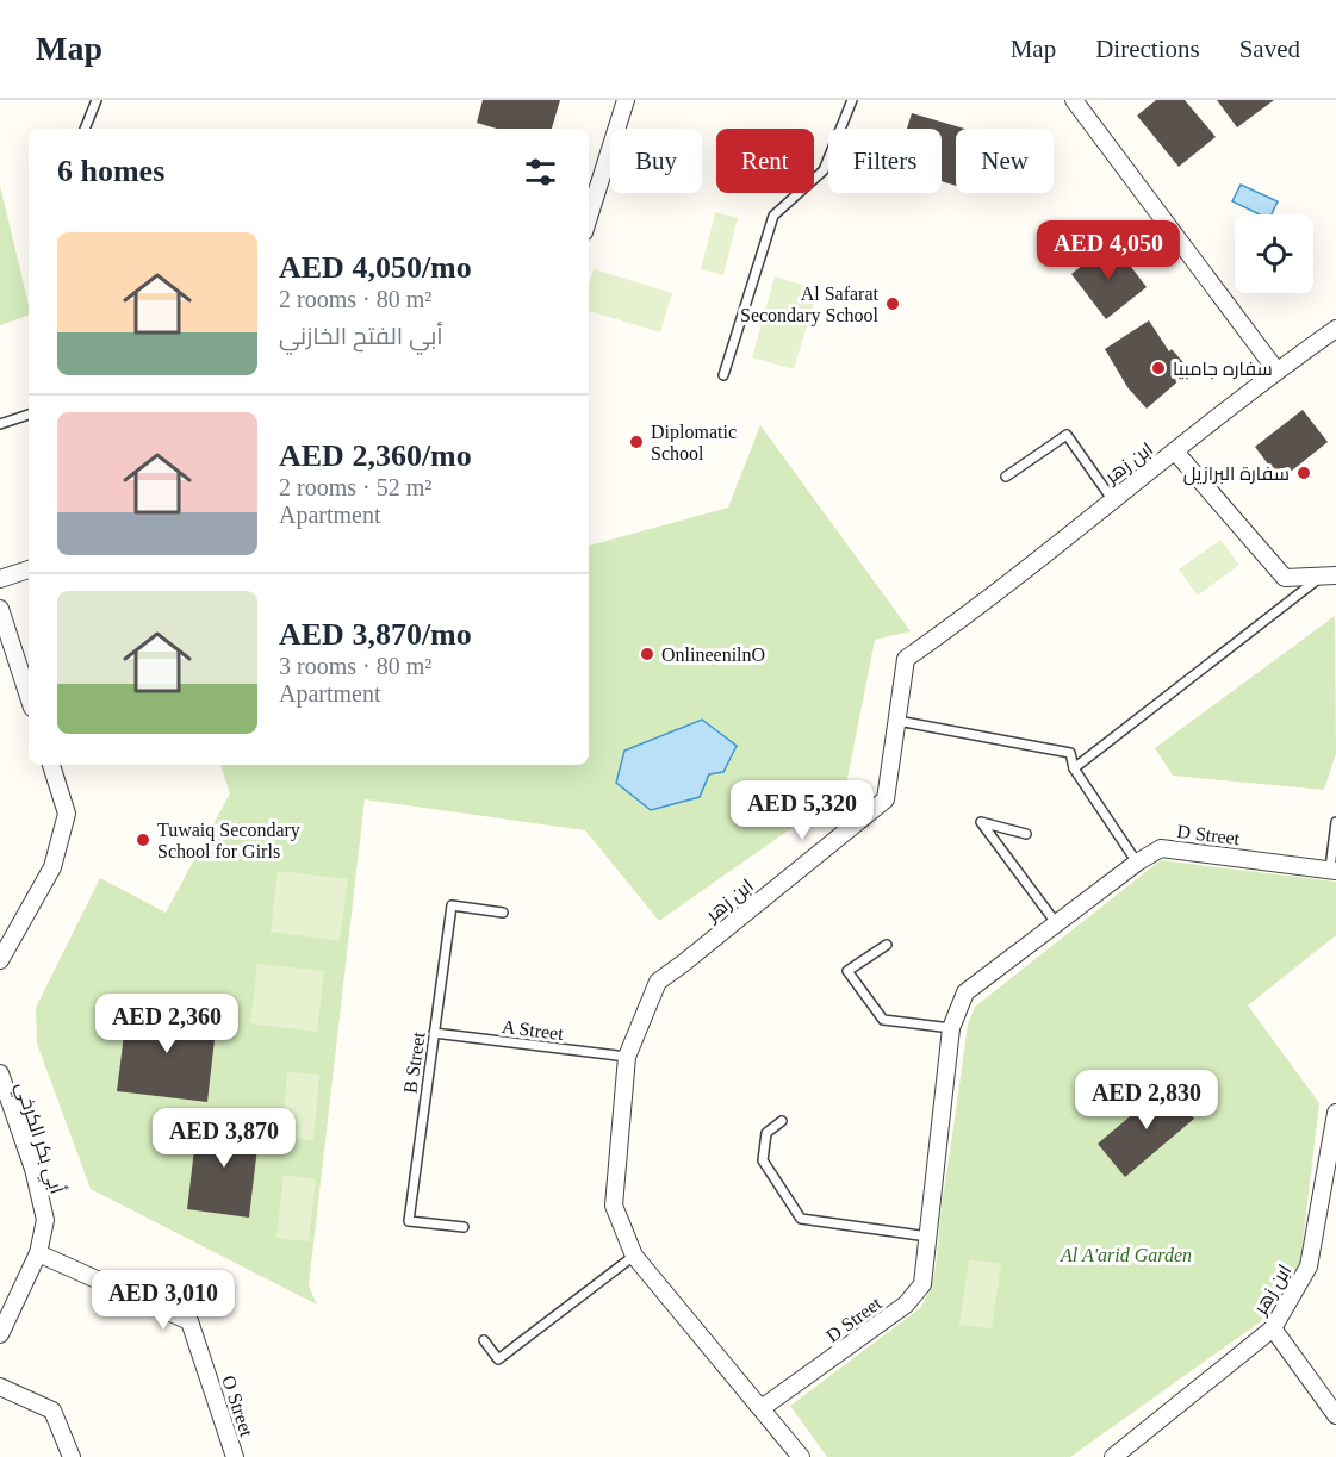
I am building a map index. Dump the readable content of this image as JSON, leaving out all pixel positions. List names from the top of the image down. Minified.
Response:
{"streets":{"street":["ابن زهر","D Street","أبي بكر الكرخي","O Street"],"lane":["A Street","B Street"]},"crossings":[["ابن زهر","D Street"],["ابن زهر","A Street"],["A Street","B Street"],["أبي بكر الكرخي","O Street"]],"parks":["Al A'arid Garden"],"places":["Al Safarat Secondary School","سفاره جامبيا","Diplomatic School","سفارة البرازيل","OnlineenilnO","Tuwaiq Secondary School for Girls"],"page":{"header":"Map","nav":["Map","Directions","Saved"],"chip":["Buy","Rent","Filters","New"],"heading":"6 homes","list":[{"name":"AED 4,050/mo","note":"2 rooms · 80 m² · أبي الفتح الخازني"},{"name":"AED 2,360/mo","note":"2 rooms · 52 m² · Apartment"},{"name":"AED 3,870/mo","note":"3 rooms · 80 m² · Apartment"}],"price":["AED 4,050","AED 5,320","AED 2,360","AED 2,830","AED 3,870","AED 3,010"]}}
